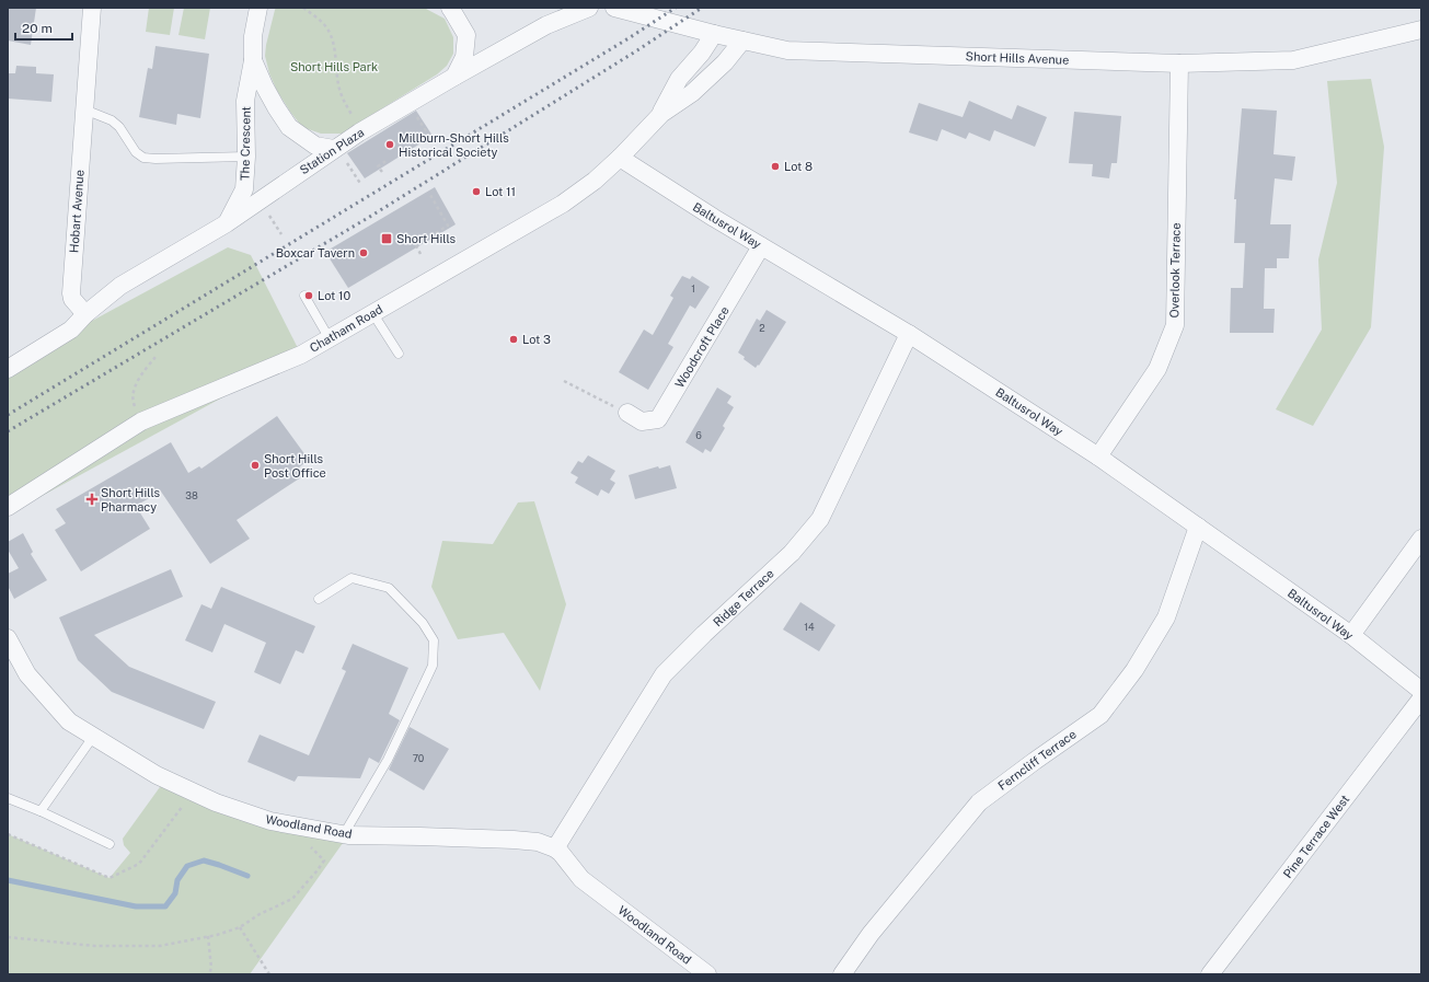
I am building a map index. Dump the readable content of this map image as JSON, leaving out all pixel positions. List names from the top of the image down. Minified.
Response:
{"streets":{"street":["Short Hills Avenue","The Crescent","Station Plaza","Hobart Avenue","Baltusrol Way","Overlook Terrace","Chatham Road","Woodcroft Place","Ridge Terrace","Ferncliff Terrace","Woodland Road","Pine Terrace West"]},"crossings":[["Short Hills Avenue","Overlook Terrace"],["Short Hills Avenue","Chatham Road"],["The Crescent","Station Plaza"],["Station Plaza","Hobart Avenue"],["Baltusrol Way","Overlook Terrace"],["Baltusrol Way","Chatham Road"],["Baltusrol Way","Woodcroft Place"],["Baltusrol Way","Ridge Terrace"],["Baltusrol Way","Ferncliff Terrace"],["Ridge Terrace","Woodland Road"]],"parks":["Short Hills Park"],"places":{"other":["Millburn-Short Hills Historical Society","Lot 8","Lot 11","Boxcar Tavern","Lot 10","Lot 3","Short Hills Post Office"],"transit":["Short Hills"],"health":["Short Hills Pharmacy"]},"house_numbers":["1","2","6","38","14","70"],"scale_bar":"20 m"}
